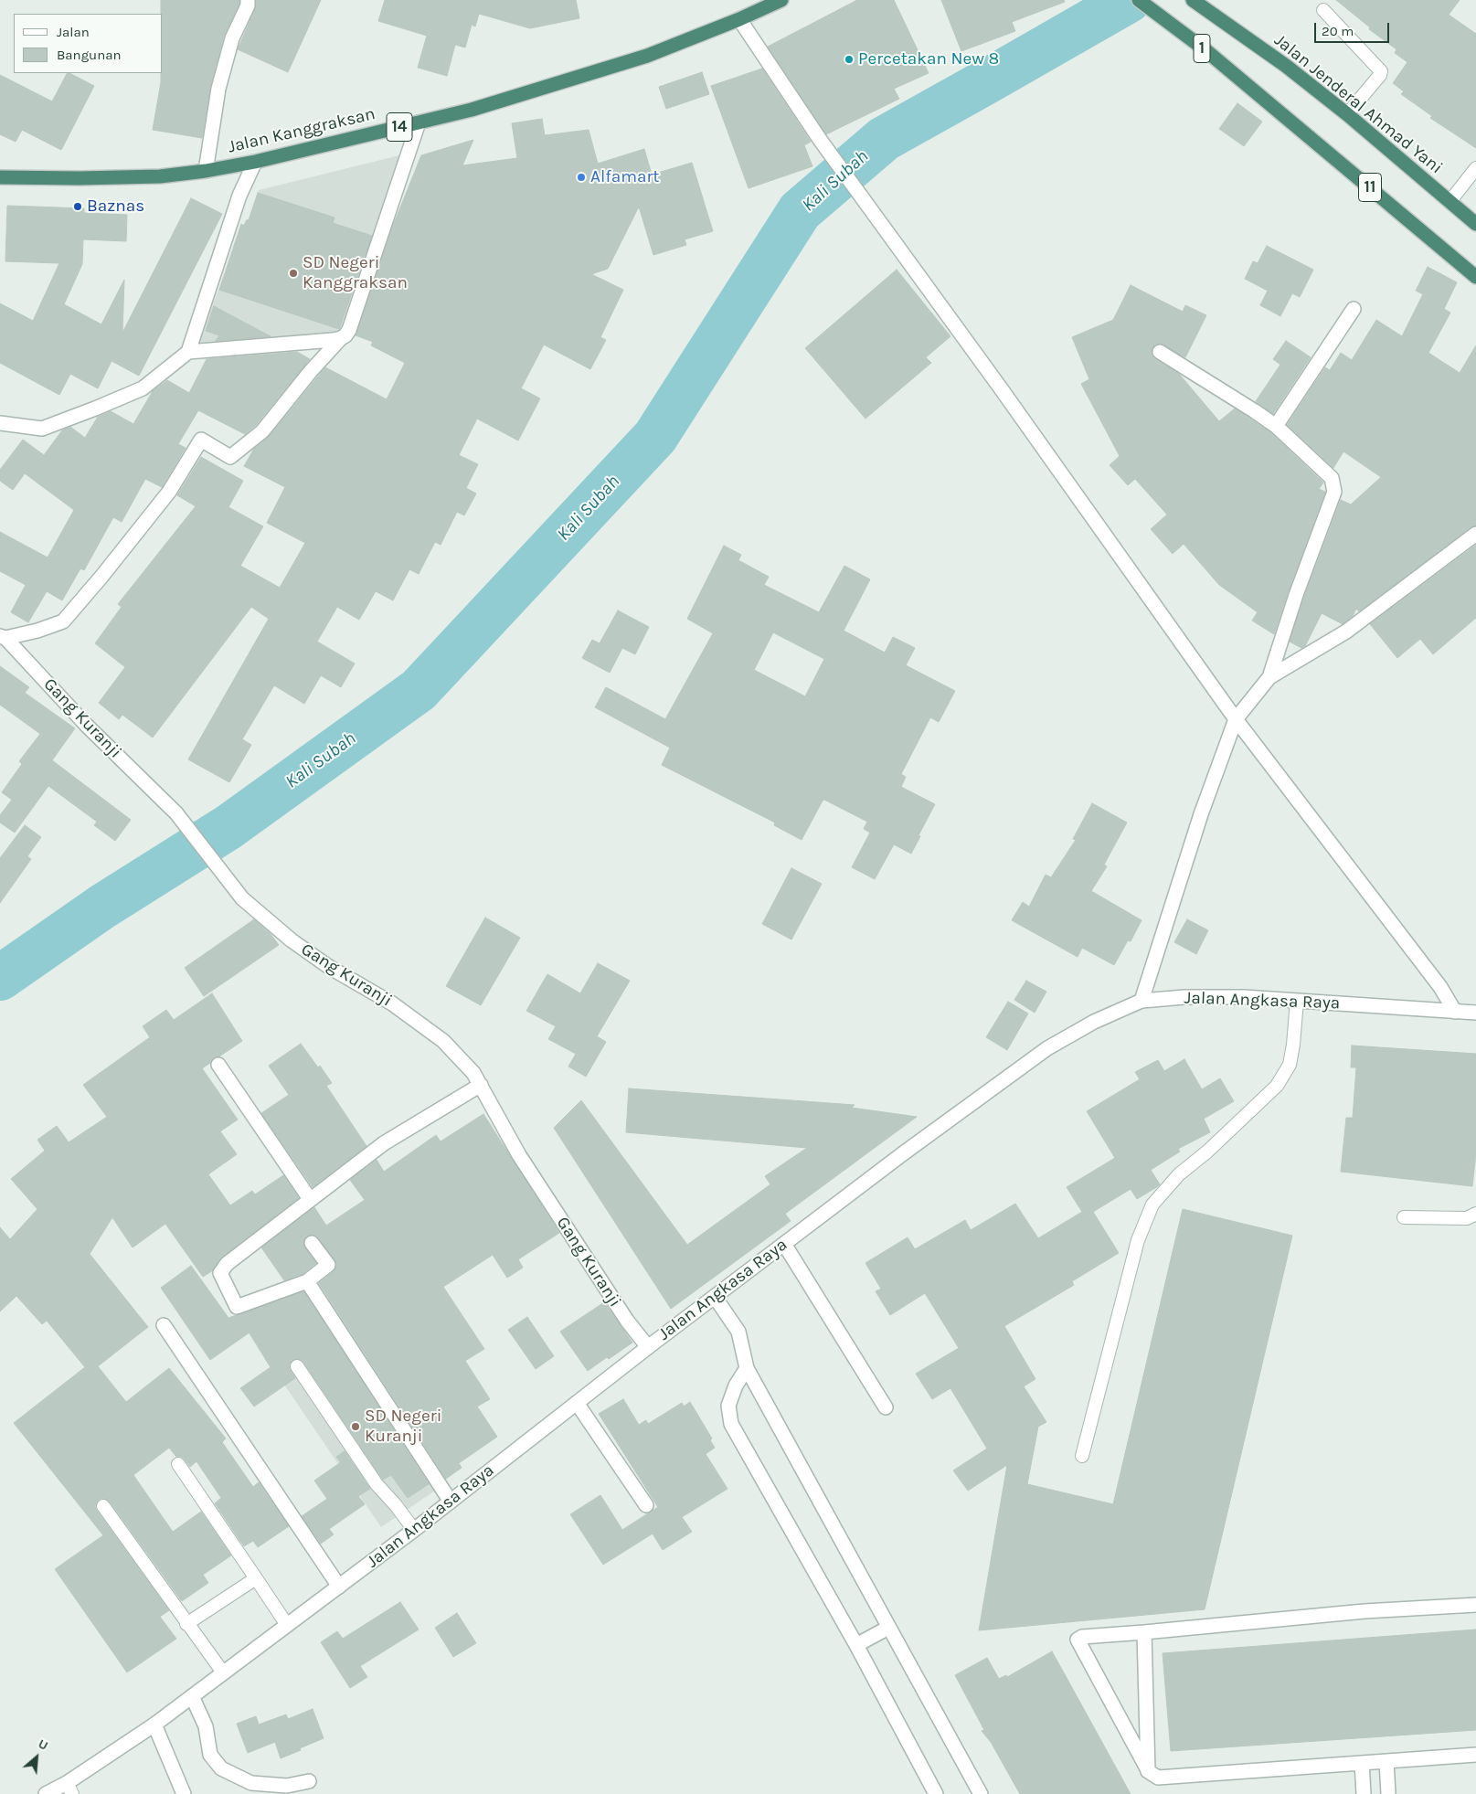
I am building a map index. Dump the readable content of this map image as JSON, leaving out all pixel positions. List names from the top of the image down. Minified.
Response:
{"streets":{"highway":["1","Jalan Jenderal Ahmad Yani","14","Jalan Kanggraksan","11"],"street":["Gang Kuranji","Jalan Angkasa Raya"]},"crossings":[["1","11"],["Gang Kuranji","Jalan Angkasa Raya"]],"water":["Kali Subah"],"places":["Percetakan New 8","Alfamart","Baznas","SD Negeri Kanggraksan","SD Negeri Kuranji"],"legend":["Jalan","Bangunan"],"scale_bar":"20 m","north":"top right"}
